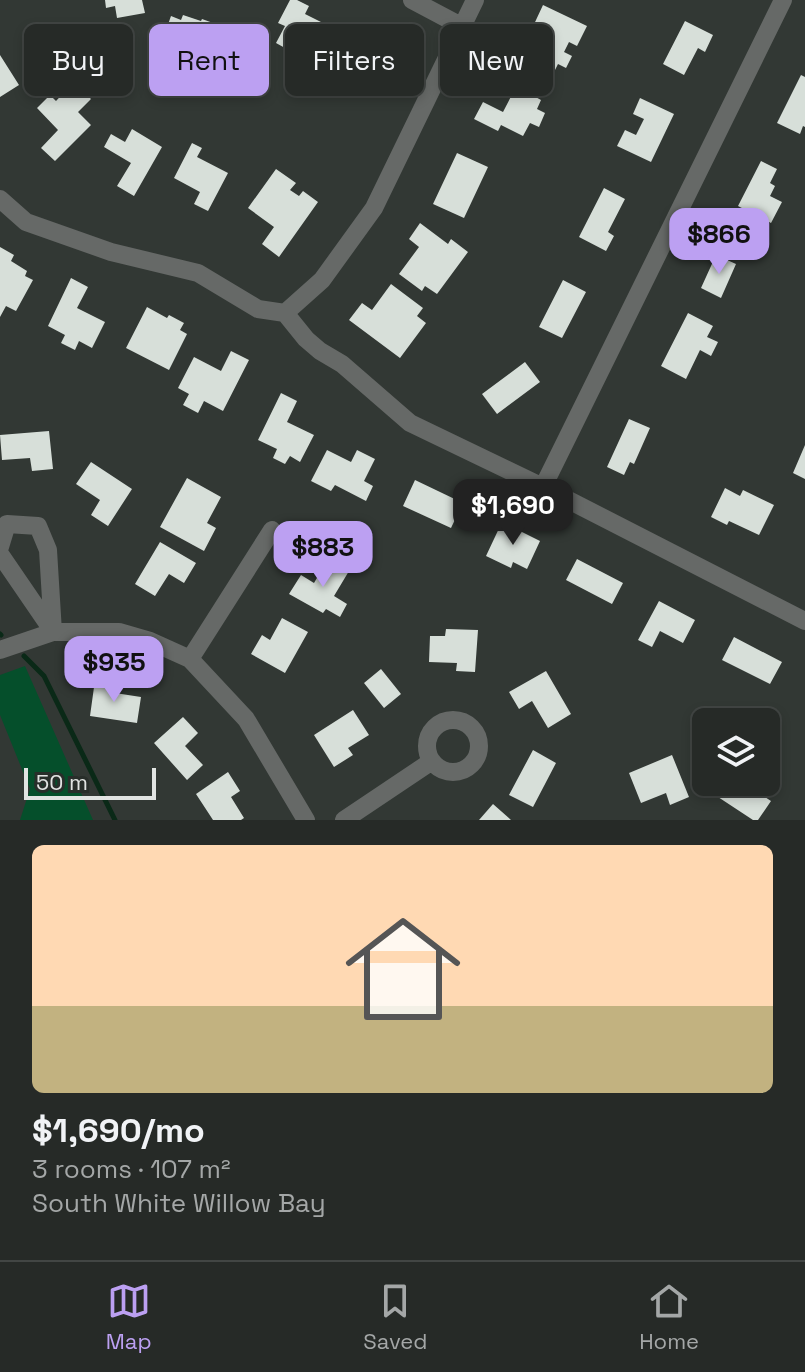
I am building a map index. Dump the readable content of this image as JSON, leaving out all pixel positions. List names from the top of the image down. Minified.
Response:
{"scale_bar":"50 m","page":{"chip":["Buy","Rent","Filters","New"],"price":["$866","$1,690","$883","$935"],"scale":"50 m","list":[{"name":"$1,690/mo","note":"3 rooms · 107 m² · South White Willow Bay"}],"tabs":["Map","Saved","Home"]}}
